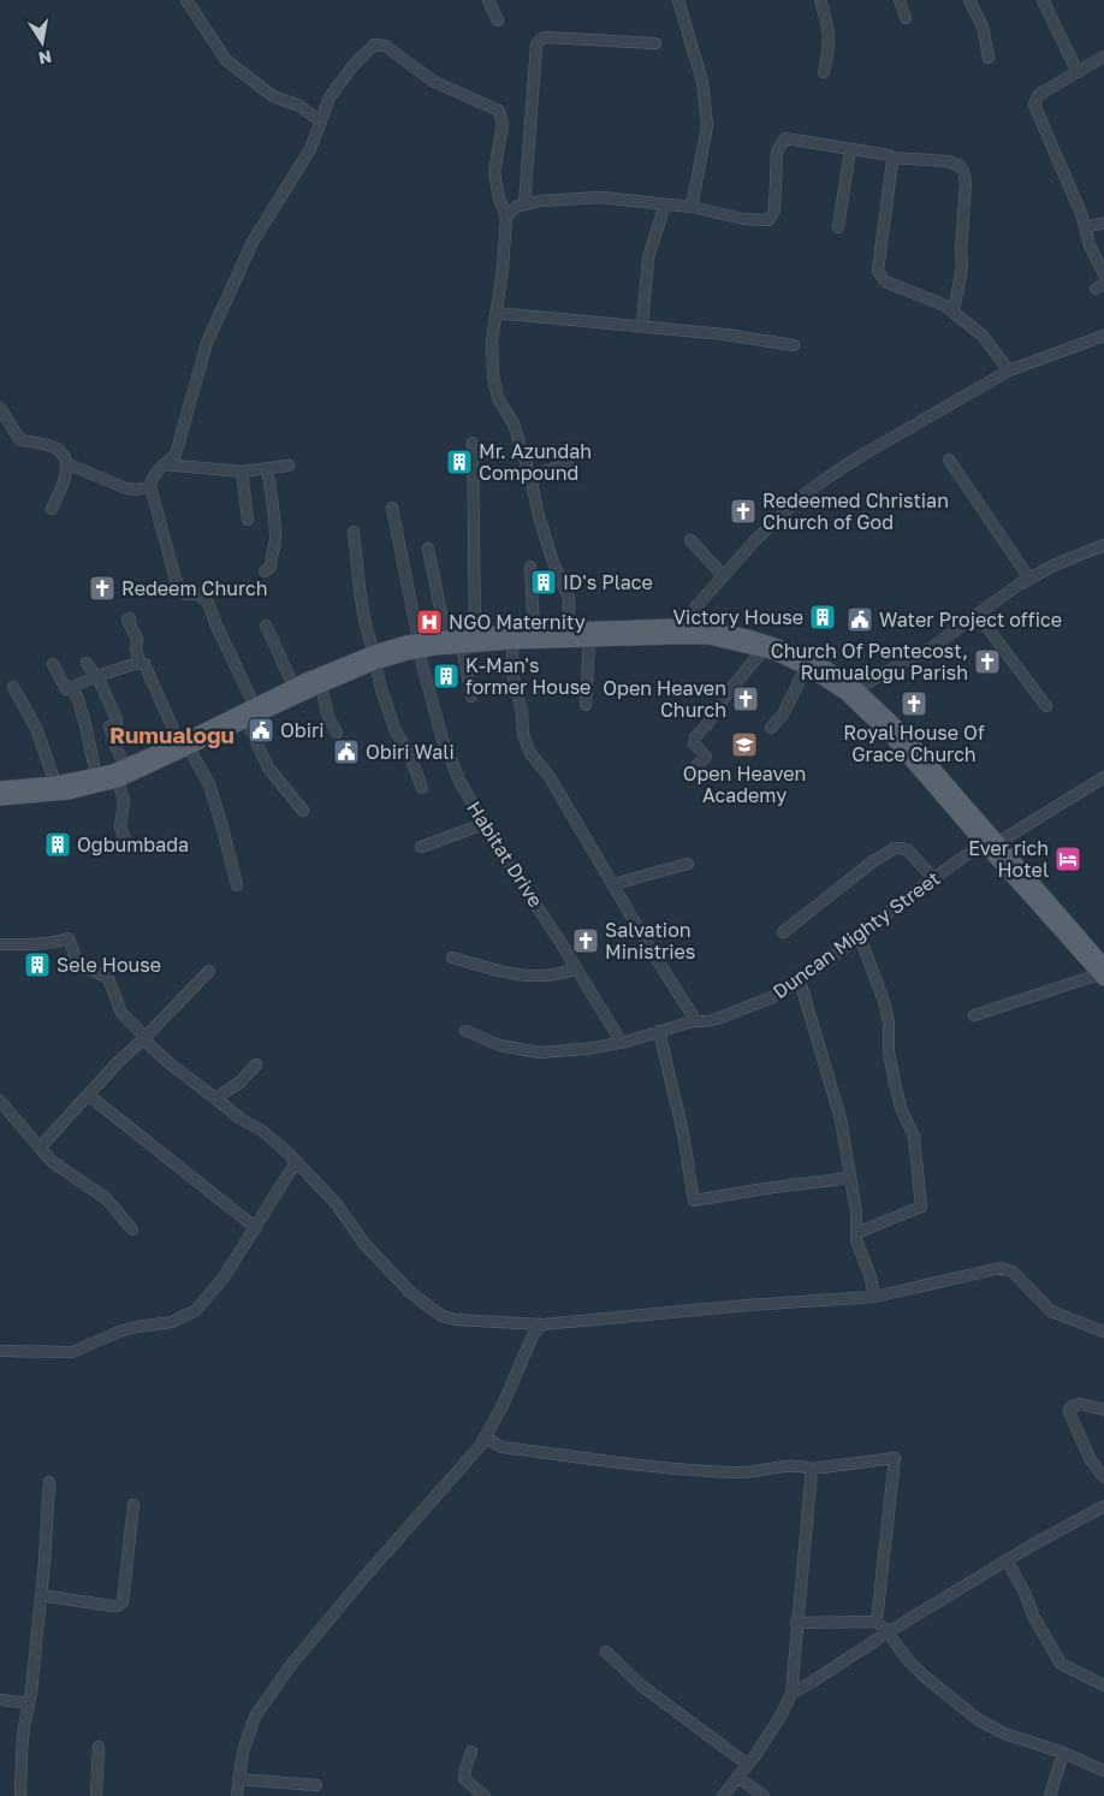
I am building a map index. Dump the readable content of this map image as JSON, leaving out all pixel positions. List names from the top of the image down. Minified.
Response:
{"streets":{"street":["Habitat Drive","Duncan Mighty Street"]},"crossings":[["Habitat Drive","Duncan Mighty Street"]],"districts":["Rumualogu"],"places":{"building":["Mr. Azundah Compound","ID's Place","Victory House","K-Man's former House","Ogbumbada","Sele House"],"church":["Redeemed Christian Church of God","Redeem Church","Church Of Pentecost, Rumualogu Parish","Open Heaven Church","Royal House Of Grace Church","Salvation Ministries"],"public building":["Water Project office","Obiri","Obiri Wali"],"hospital":["NGO Maternity"],"school or university":["Open Heaven Academy"],"hotel":["Ever rich Hotel"]},"north":"bottom"}
